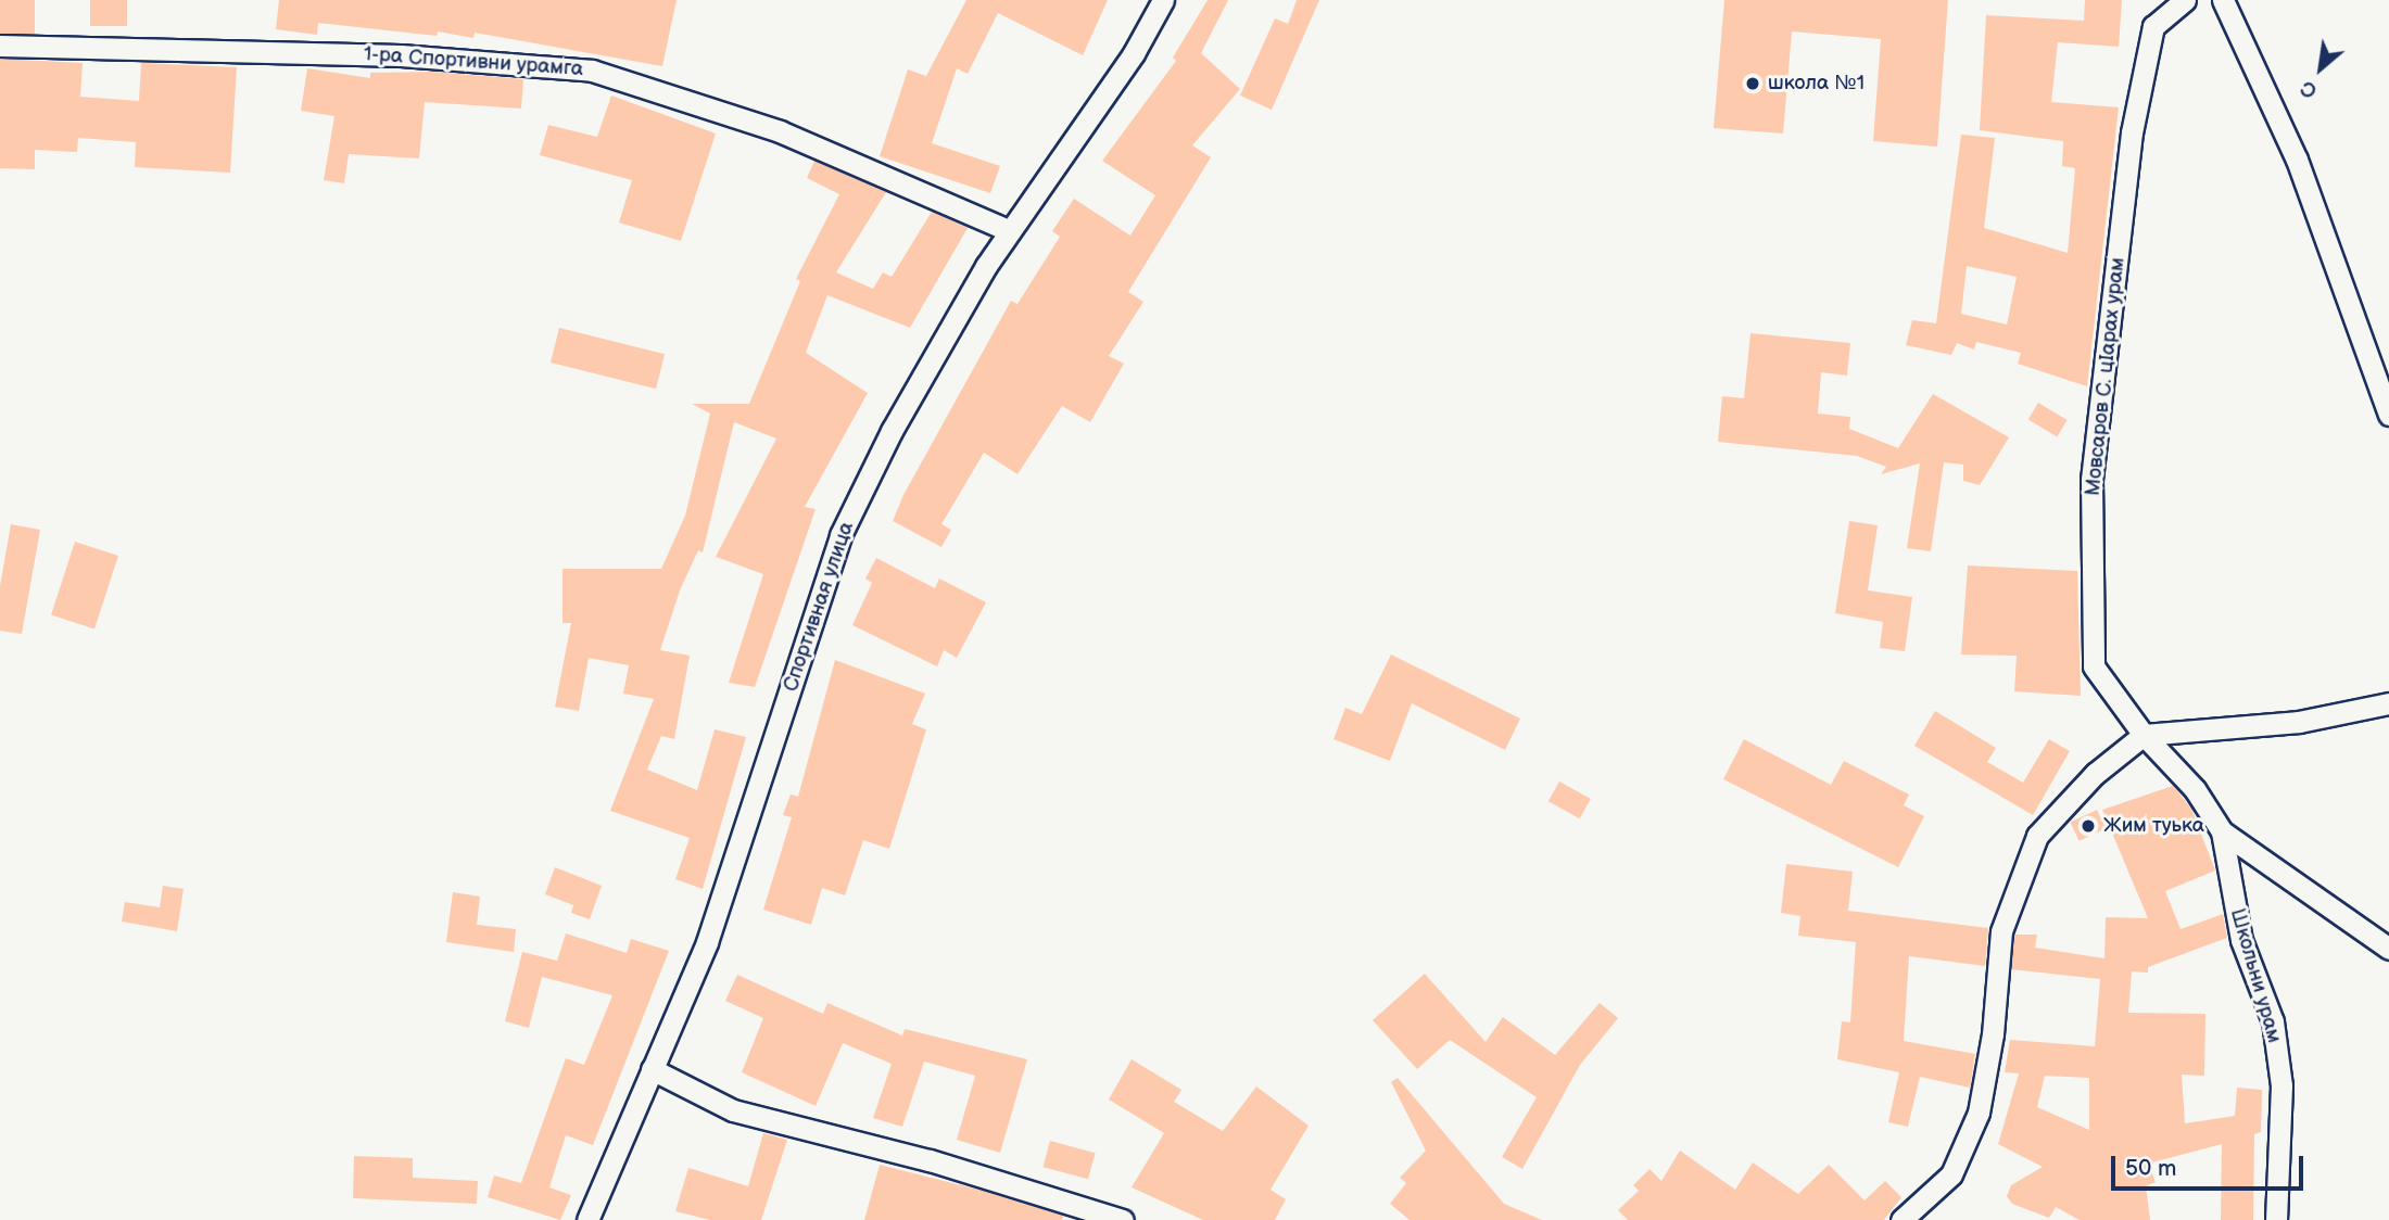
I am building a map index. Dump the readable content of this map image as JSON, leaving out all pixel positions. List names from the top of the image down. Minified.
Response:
{"streets":{"street":["1-ра Спортивни урамга","Мовсаров С. цIарах урам","Спортивная улица","Школьни урам"]},"crossings":[["1-ра Спортивни урамга","Спортивная улица"],["Мовсаров С. цIарах урам","Школьни урам"]],"places":["школа №1","Жим туька"],"scale_bar":"50 m","north":"bottom left"}
